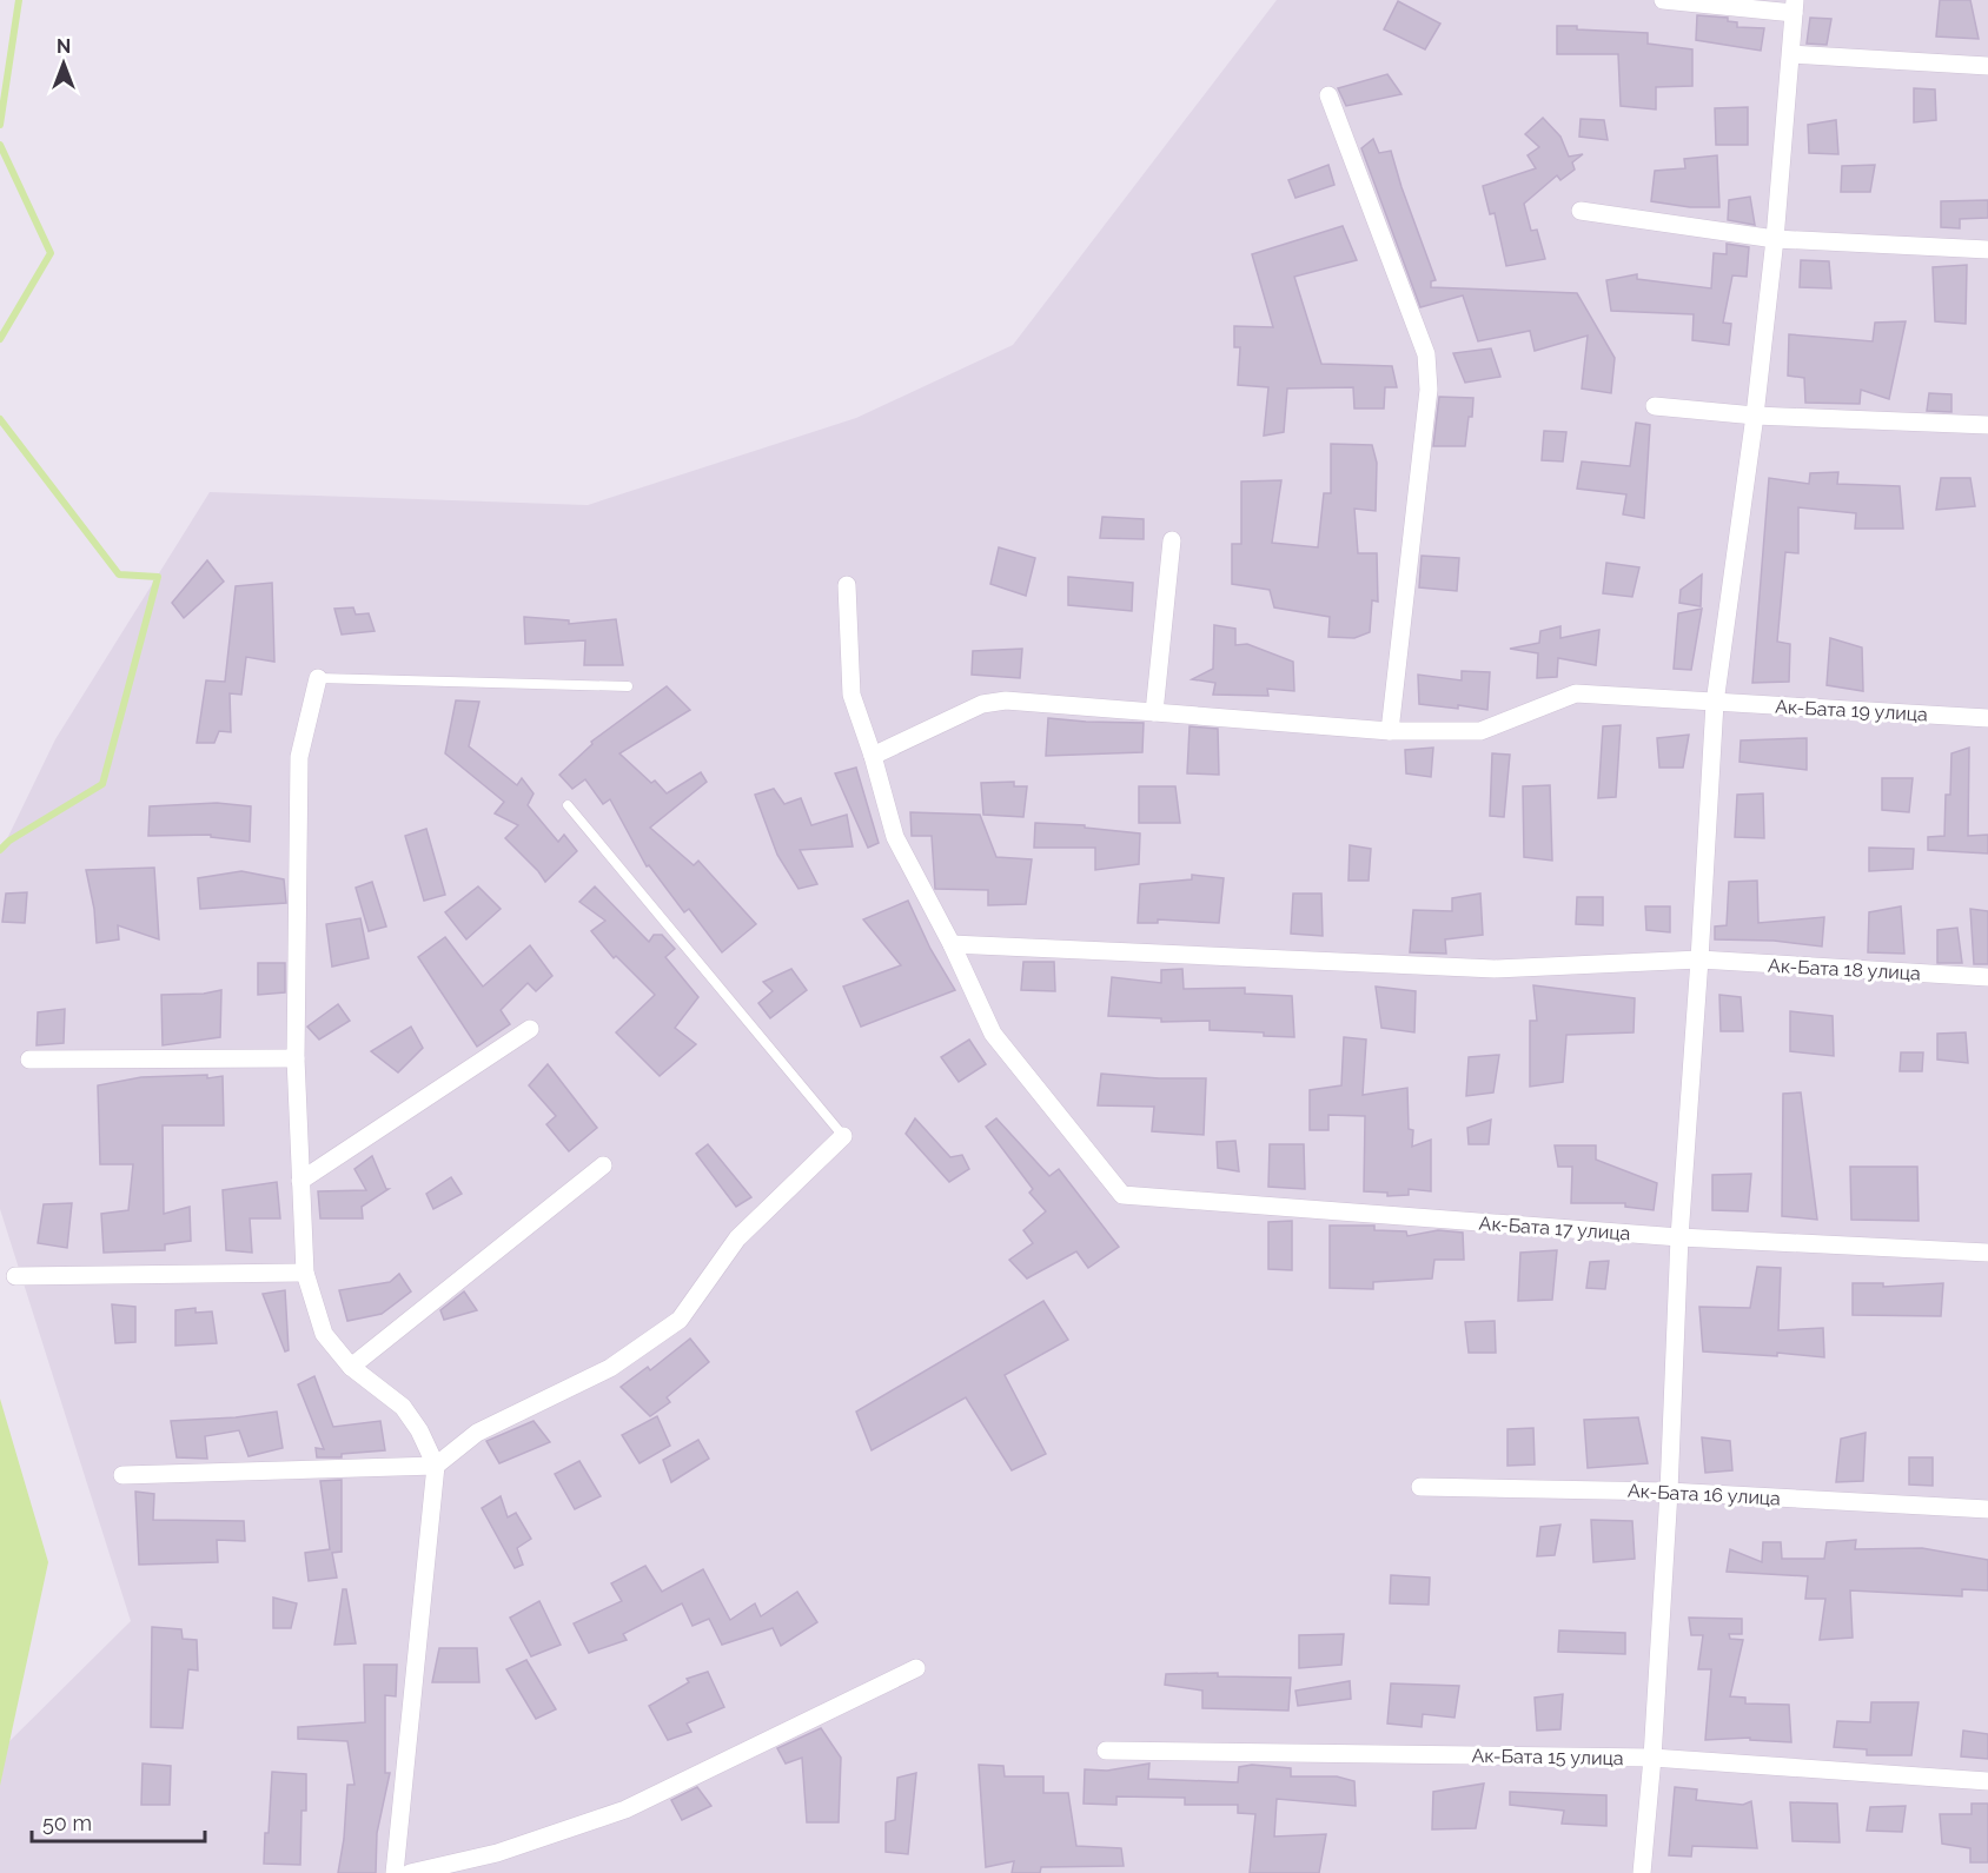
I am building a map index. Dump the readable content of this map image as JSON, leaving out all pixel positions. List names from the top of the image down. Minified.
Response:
{"streets":{"street":["Ак-Бата 19 улица","Ак-Бата 18 улица","Ак-Бата 17 улица","Ак-Бата 16 улица","Ак-Бата 15 улица"]},"crossings":[["Ак-Бата 18 улица","Ак-Бата 17 улица"]],"scale_bar":"50 m","north":"top"}
